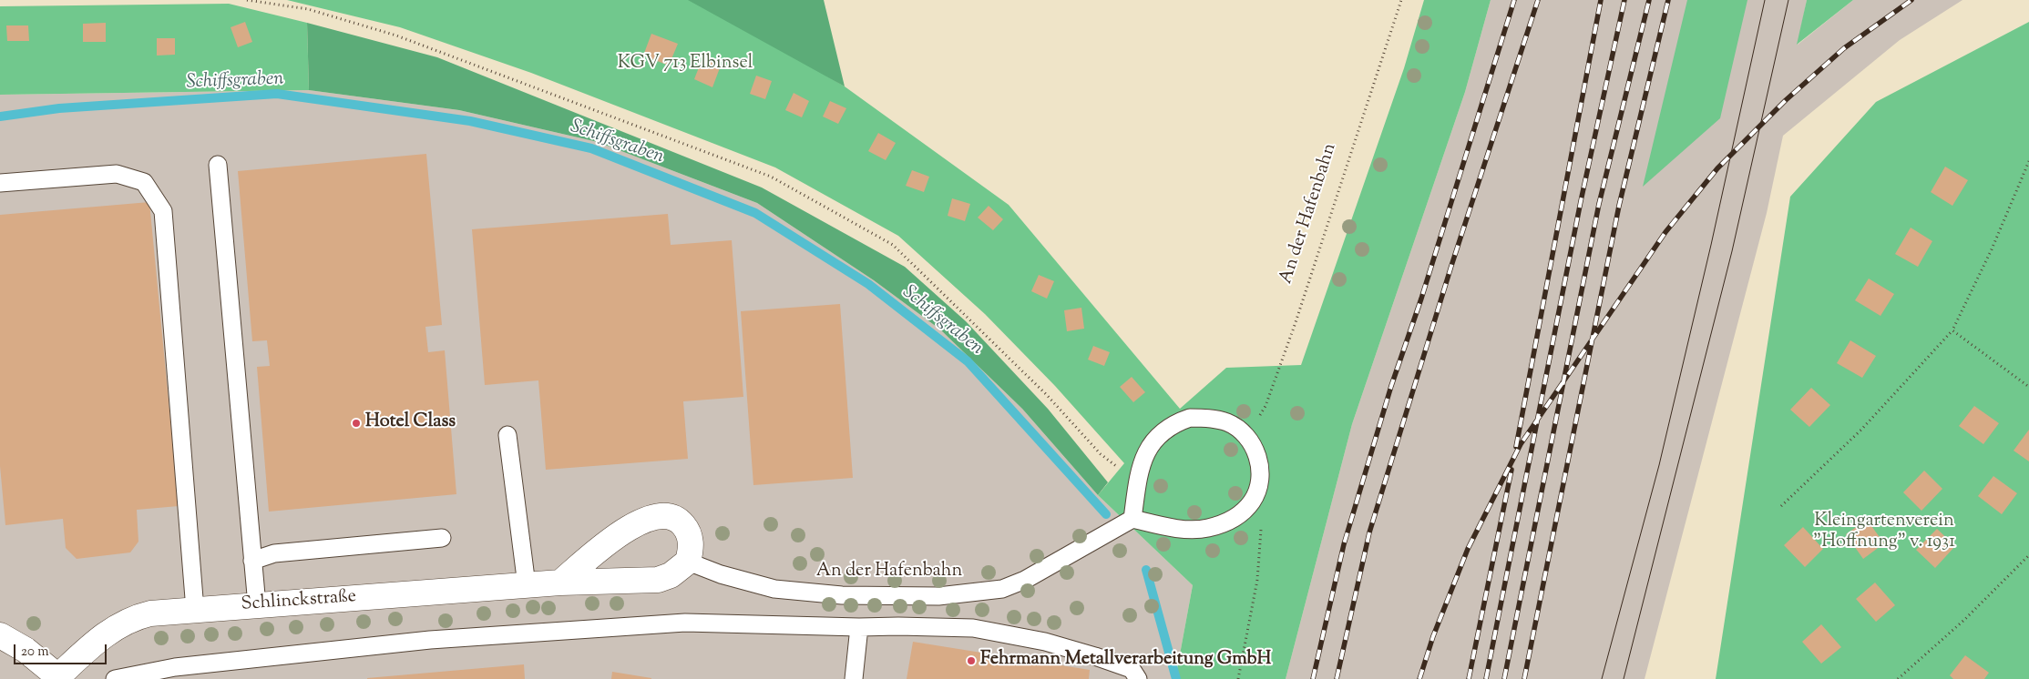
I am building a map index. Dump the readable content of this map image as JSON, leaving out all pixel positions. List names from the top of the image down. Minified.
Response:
{"streets":{"street":["Schlinckstraße"],"lane":["An der Hafenbahn"]},"crossings":[["An der Hafenbahn","Schlinckstraße"]],"water":["Schiffsgraben"],"parks":["KGV 713 Elbinsel","Kleingartenverein \"Hoffnung\" v. 1931"],"places":["Hotel Class","Fehrmann Metallverarbeitung GmbH"],"scale_bar":"20 m"}
